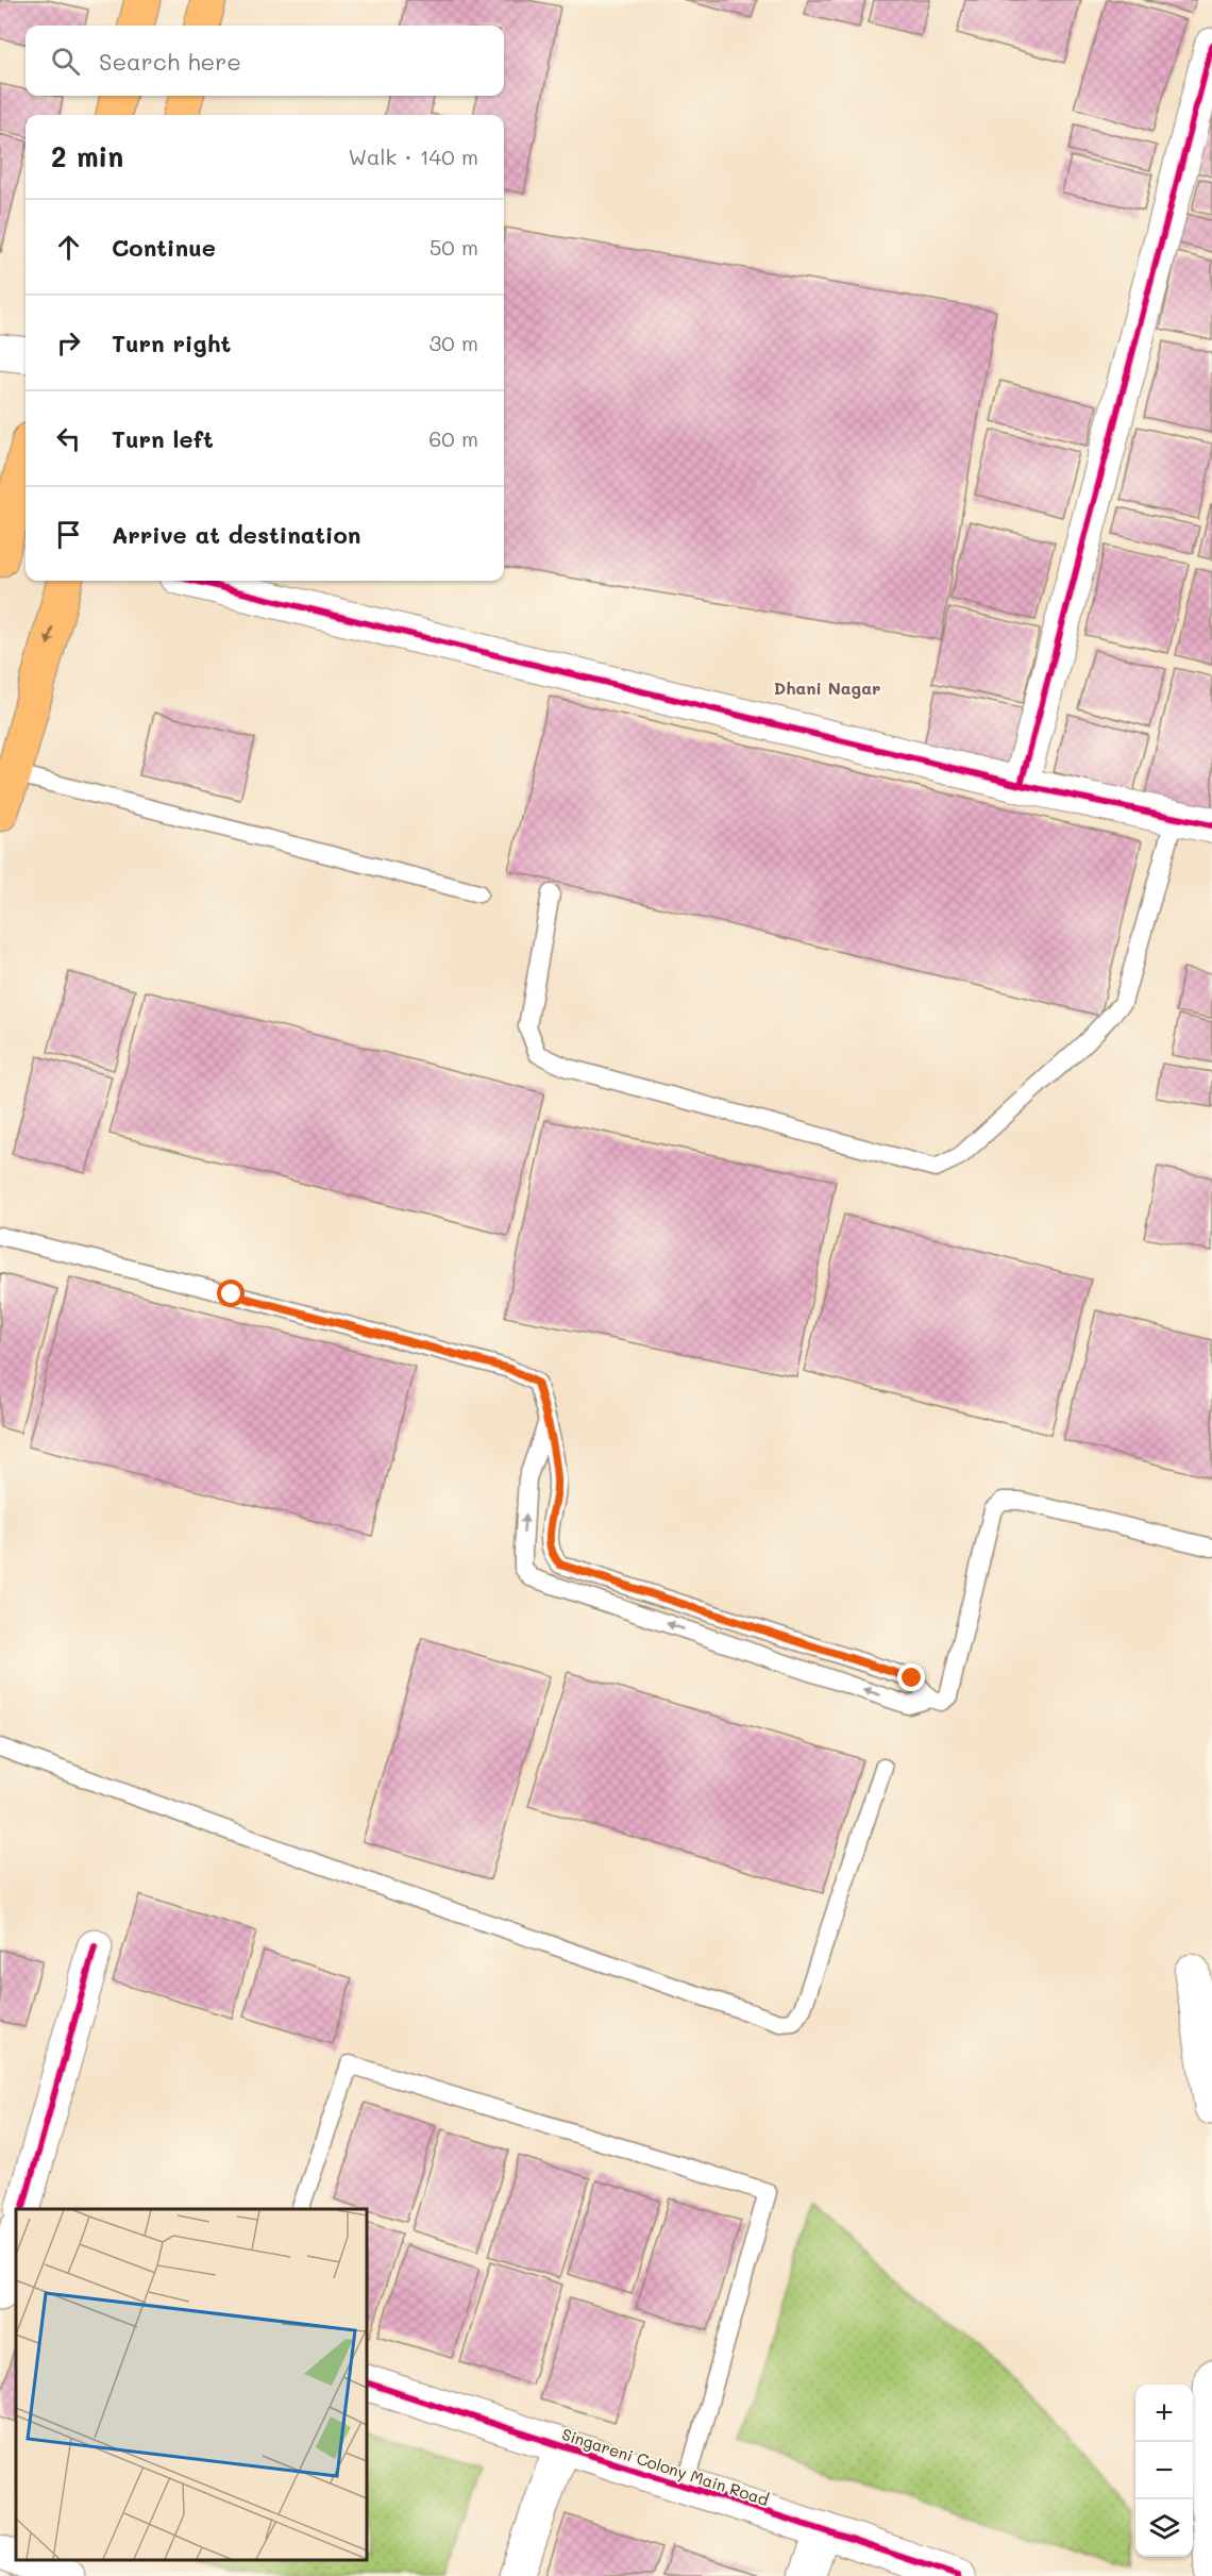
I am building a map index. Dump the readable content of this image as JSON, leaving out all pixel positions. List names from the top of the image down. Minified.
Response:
{"streets":{"street":["Singareni Colony Main Road"]},"districts":["Dhani Nagar"],"page":{"search":"Search here","heading":["2 min","Walk · 140 m"],"list":[["Continue","50 m"],["Turn right","30 m"],["Turn left","60 m"],"Arrive at destination"],"map_buttons":["+","−"]}}
